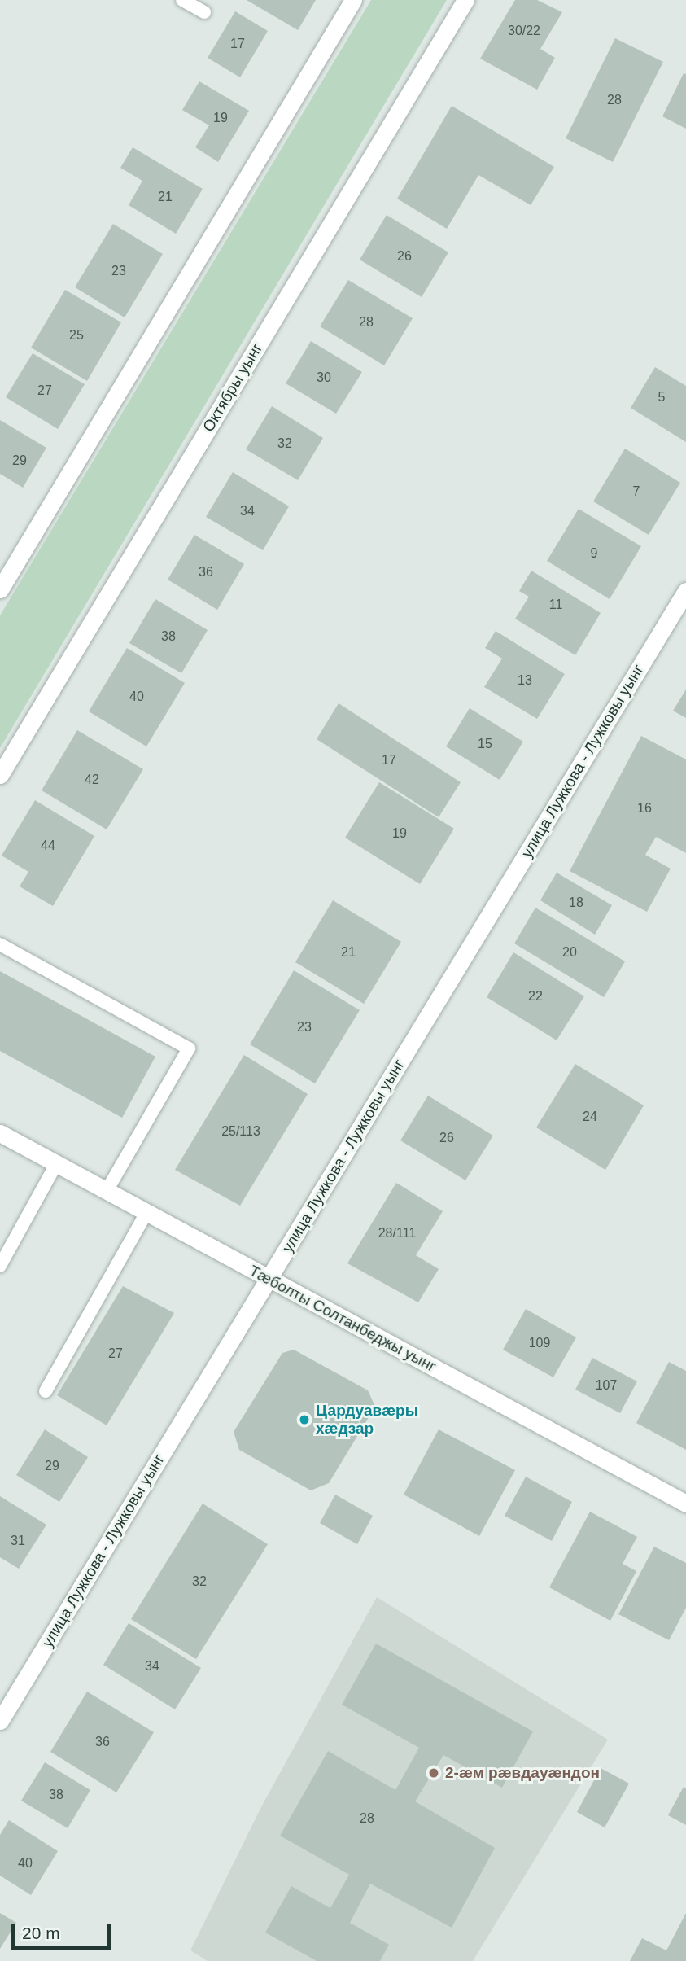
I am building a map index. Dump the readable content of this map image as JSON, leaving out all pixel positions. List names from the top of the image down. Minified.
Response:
{"streets":{"street":["Октябры уынг","улица Лужкова - Лужковы уынг","Тæболты Солтанбеджы уынг"]},"crossings":[["улица Лужкова - Лужковы уынг","Тæболты Солтанбеджы уынг"]],"places":["Цардуавæры хæдзар","2-æм рӕвдауӕндон"],"house_numbers":["30/22","17","28","19","21","26","23","28","25","30","27","5","32","29","7","34","9","36","11","38","13","40","15","17","42","16","19","44","18","21","20","22","23","24","25/113","26","28/111","109","27","107","29","31","32","34","36","38","28","40"],"scale_bar":"20 m"}
